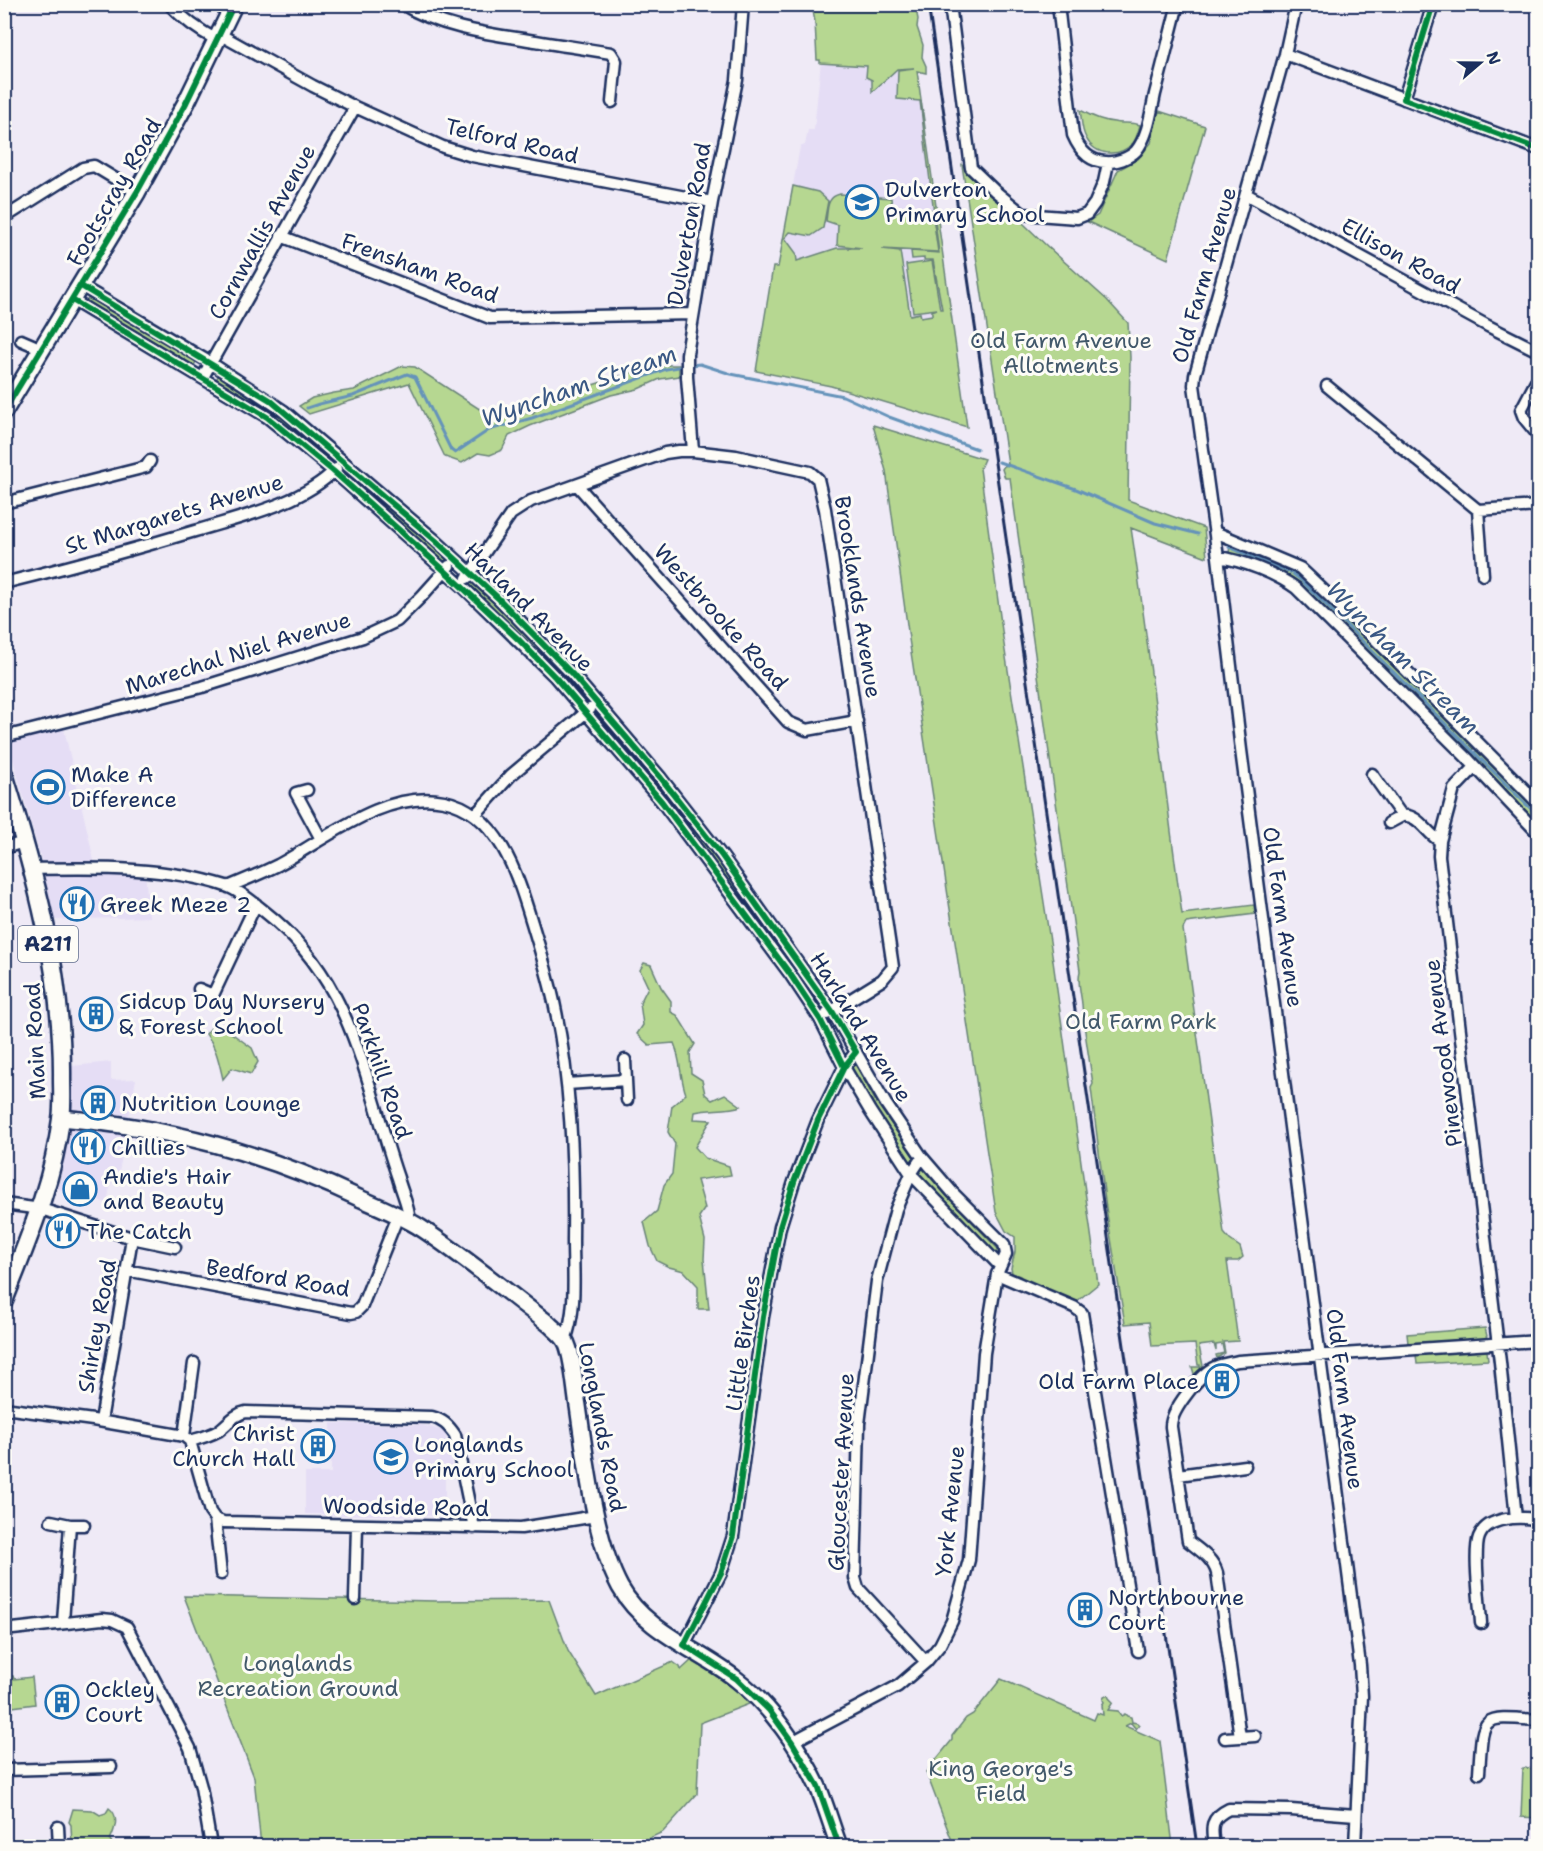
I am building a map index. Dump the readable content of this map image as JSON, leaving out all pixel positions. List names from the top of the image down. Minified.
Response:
{"streets":{"main road":["Footscray Road","A211","Main Road"],"street":["Telford Road","Dulverton Road","Cornwallis Avenue","Ellison Road","Frensham Road","Old Farm Avenue","St Margarets Avenue","Brooklands Avenue","Harland Avenue","Westbrooke Road","Marechal Niel Avenue","Pinewood Avenue","Parkhill Road","Bedford Road","Shirley Road","Little Birches","Longlands Road","Gloucester Avenue","Woodside Road","York Avenue"]},"crossings":[["Telford Road","Footscray Road"],["Telford Road","Dulverton Road"],["Telford Road","Cornwallis Avenue"],["Footscray Road","Harland Avenue"],["Dulverton Road","Frensham Road"],["Dulverton Road","Brooklands Avenue"],["Cornwallis Avenue","Frensham Road"],["Cornwallis Avenue","Harland Avenue"],["Ellison Road","Old Farm Avenue"],["St Margarets Avenue","Harland Avenue"],["Brooklands Avenue","Harland Avenue"],["Brooklands Avenue","Westbrooke Road"],["Harland Avenue","Marechal Niel Avenue"],["Harland Avenue","Little Birches"],["Harland Avenue","Gloucester Avenue"],["Harland Avenue","York Avenue"],["Main Road","Parkhill Road"],["Main Road","Shirley Road"],["Main Road","Longlands Road"],["Parkhill Road","Bedford Road"],["Parkhill Road","Longlands Road"],["Bedford Road","Shirley Road"],["Bedford Road","Longlands Road"],["Little Birches","Longlands Road"],["Longlands Road","Woodside Road"],["Longlands Road","York Avenue"],["Gloucester Avenue","York Avenue"]],"water":["Wyncham Stream"],"parks":["Old Farm Avenue Allotments","Old Farm Park","Longlands Recreation Ground","King George's Field"],"places":{"school or university":["Dulverton Primary School","Longlands Primary School"],"sports":["Make A Difference"],"restaurant":["Greek Meze 2","Chillies","The Catch"],"building":["Sidcup Day Nursery & Forest School","Nutrition Lounge","Old Farm Place","Christ Church Hall","Northbourne Court","Ockley Court"],"shop":["Andie's Hair and Beauty"]},"north":"right"}
